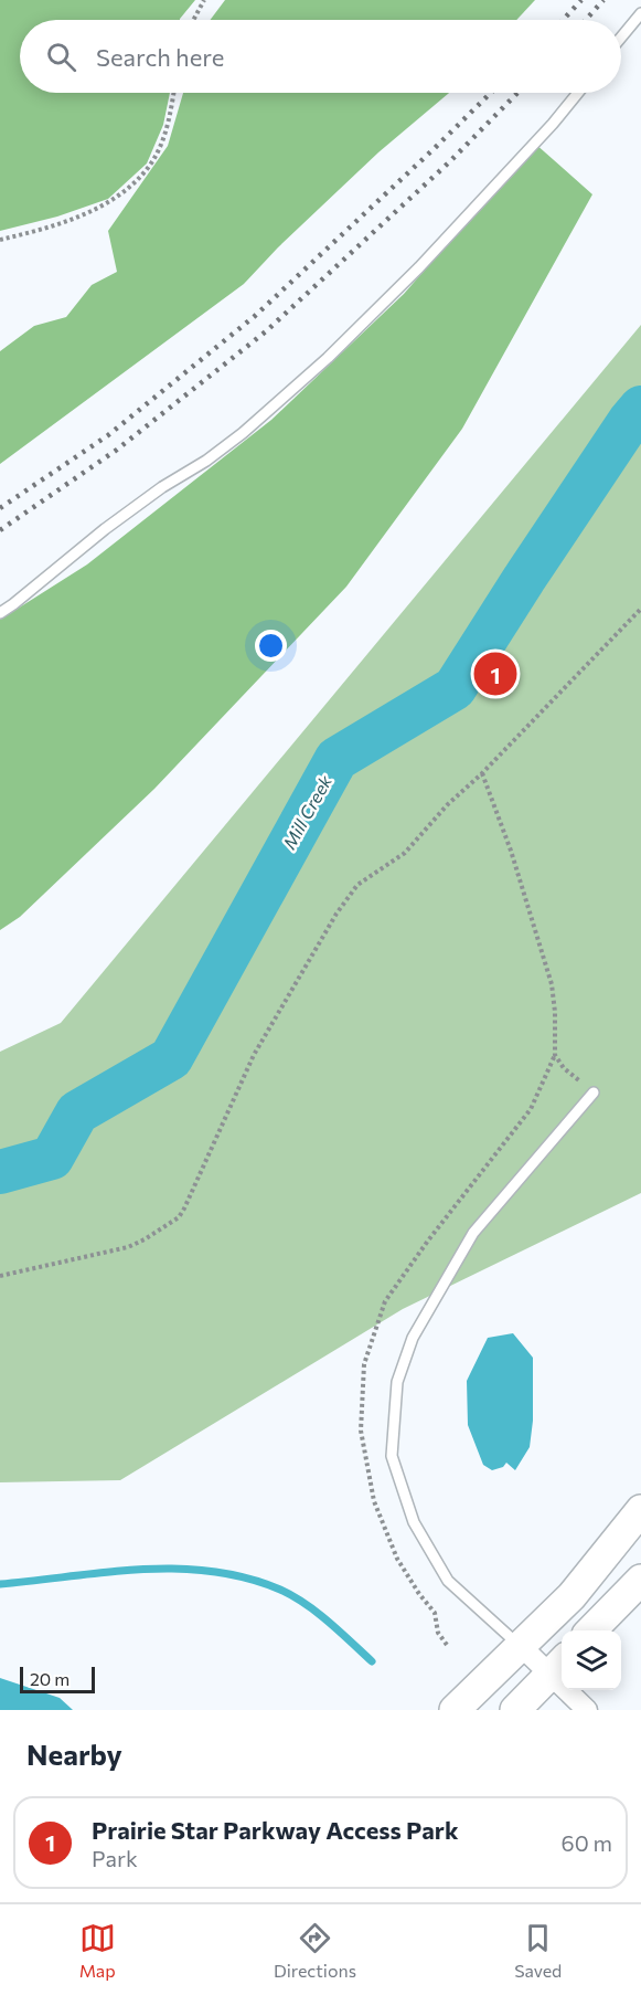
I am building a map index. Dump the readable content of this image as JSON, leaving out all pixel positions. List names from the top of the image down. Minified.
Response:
{"water":["Mill Creek"],"scale_bar":"20 m","page":{"search":"Search here","pins":"1","scale":"20 m","heading":"Nearby","list":[{"mark":"1","name":"Prairie Star Parkway Access Park","note":"Park","value":"60 m"}],"nav":["Map","Directions","Saved"]}}
